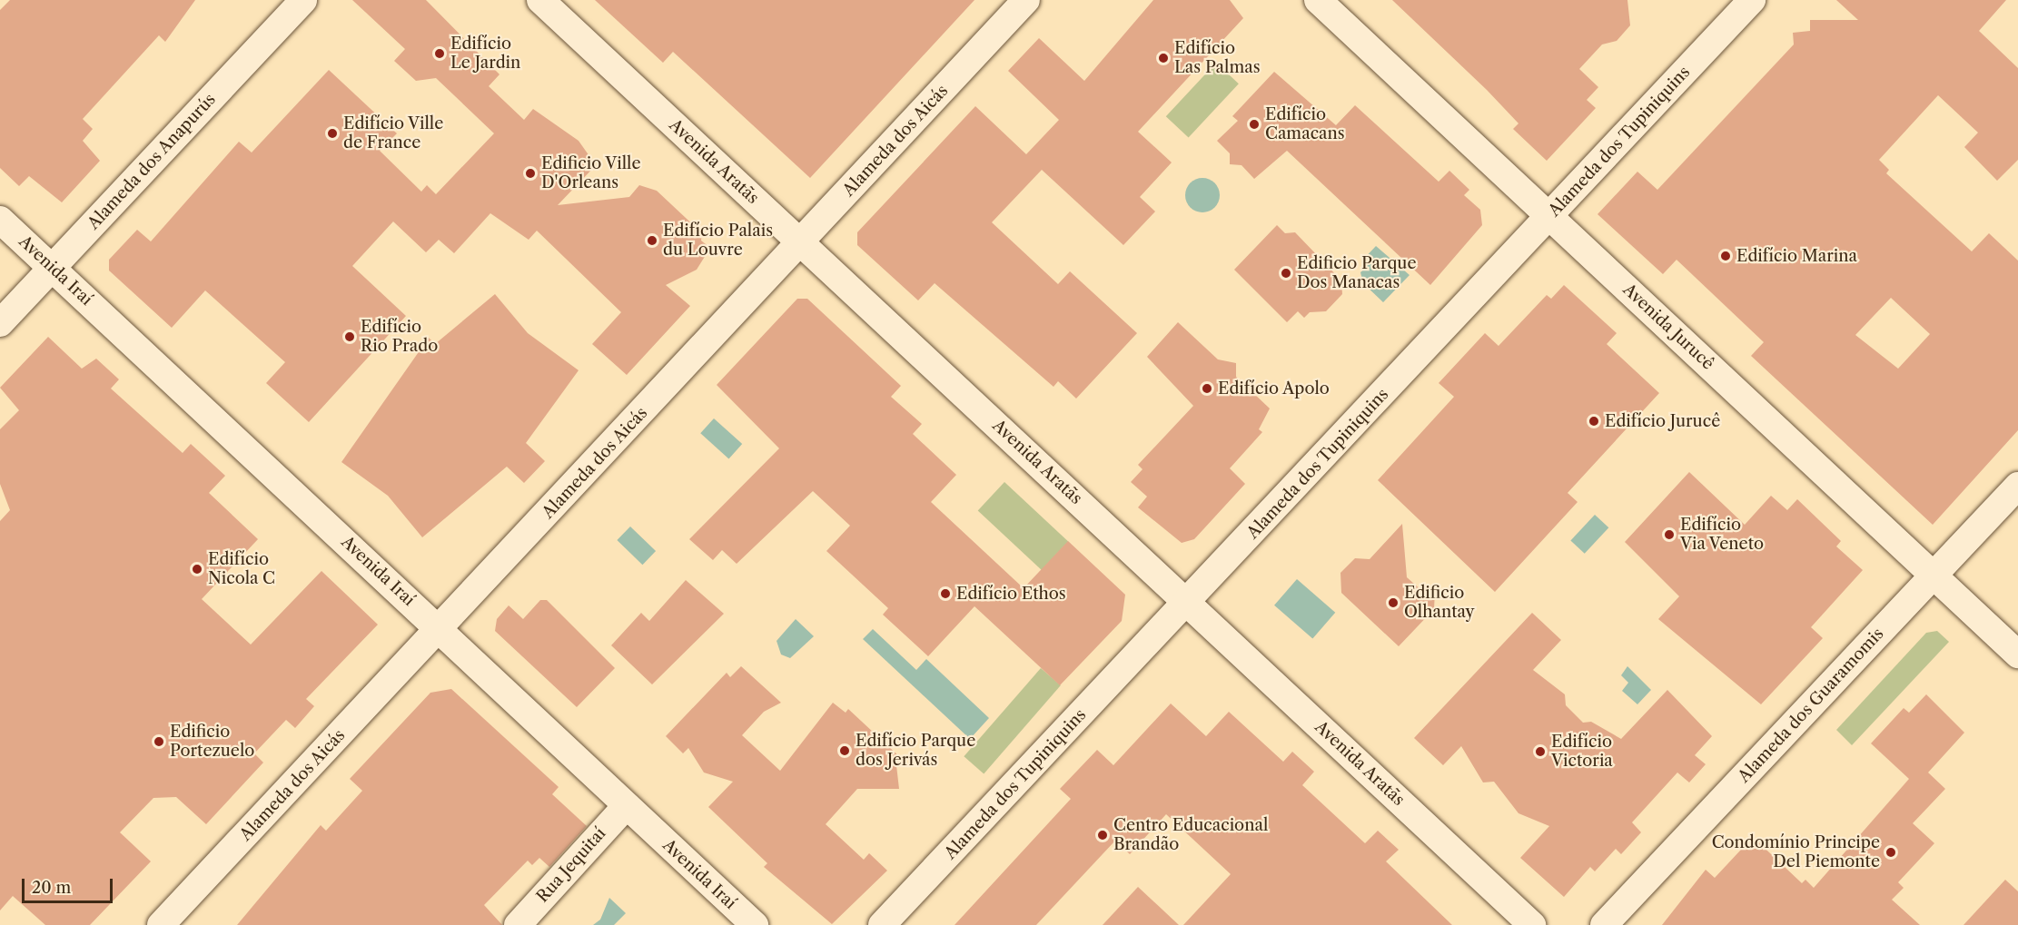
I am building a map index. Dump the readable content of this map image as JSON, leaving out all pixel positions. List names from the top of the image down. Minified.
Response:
{"streets":{"street":["Alameda dos Aicás","Alameda dos Tupiniquins","Alameda dos Anapurús","Avenida Aratãs","Avenida Iraí","Avenida Jurucê","Alameda dos Guaramomis","Rua Jequitaí"]},"crossings":[["Alameda dos Aicás","Avenida Aratãs"],["Alameda dos Aicás","Avenida Iraí"],["Alameda dos Tupiniquins","Avenida Aratãs"],["Alameda dos Tupiniquins","Avenida Jurucê"],["Alameda dos Anapurús","Avenida Iraí"],["Avenida Iraí","Rua Jequitaí"],["Avenida Jurucê","Alameda dos Guaramomis"]],"places":["Edifício Le Jardin","Edifício Las Palmas","Edifício Camacans","Edifício Ville de France","Edificio Ville D'Orleans","Edifício Palais du Louvre","Edifício Marina","Edificio Parque Dos Manacas","Edifício Rio Prado","Edifício Apolo","Edifício Jurucê","Edifício Via Veneto","Edifício Nicola C","Edifício Ethos","Edificio Olhantay","Edificio Portezuelo","Edifício Parque dos Jerivás","Edifício Victoria","Centro Educacional Brandão","Condomínio Principe Del Piemonte"],"scale_bar":"20 m"}
